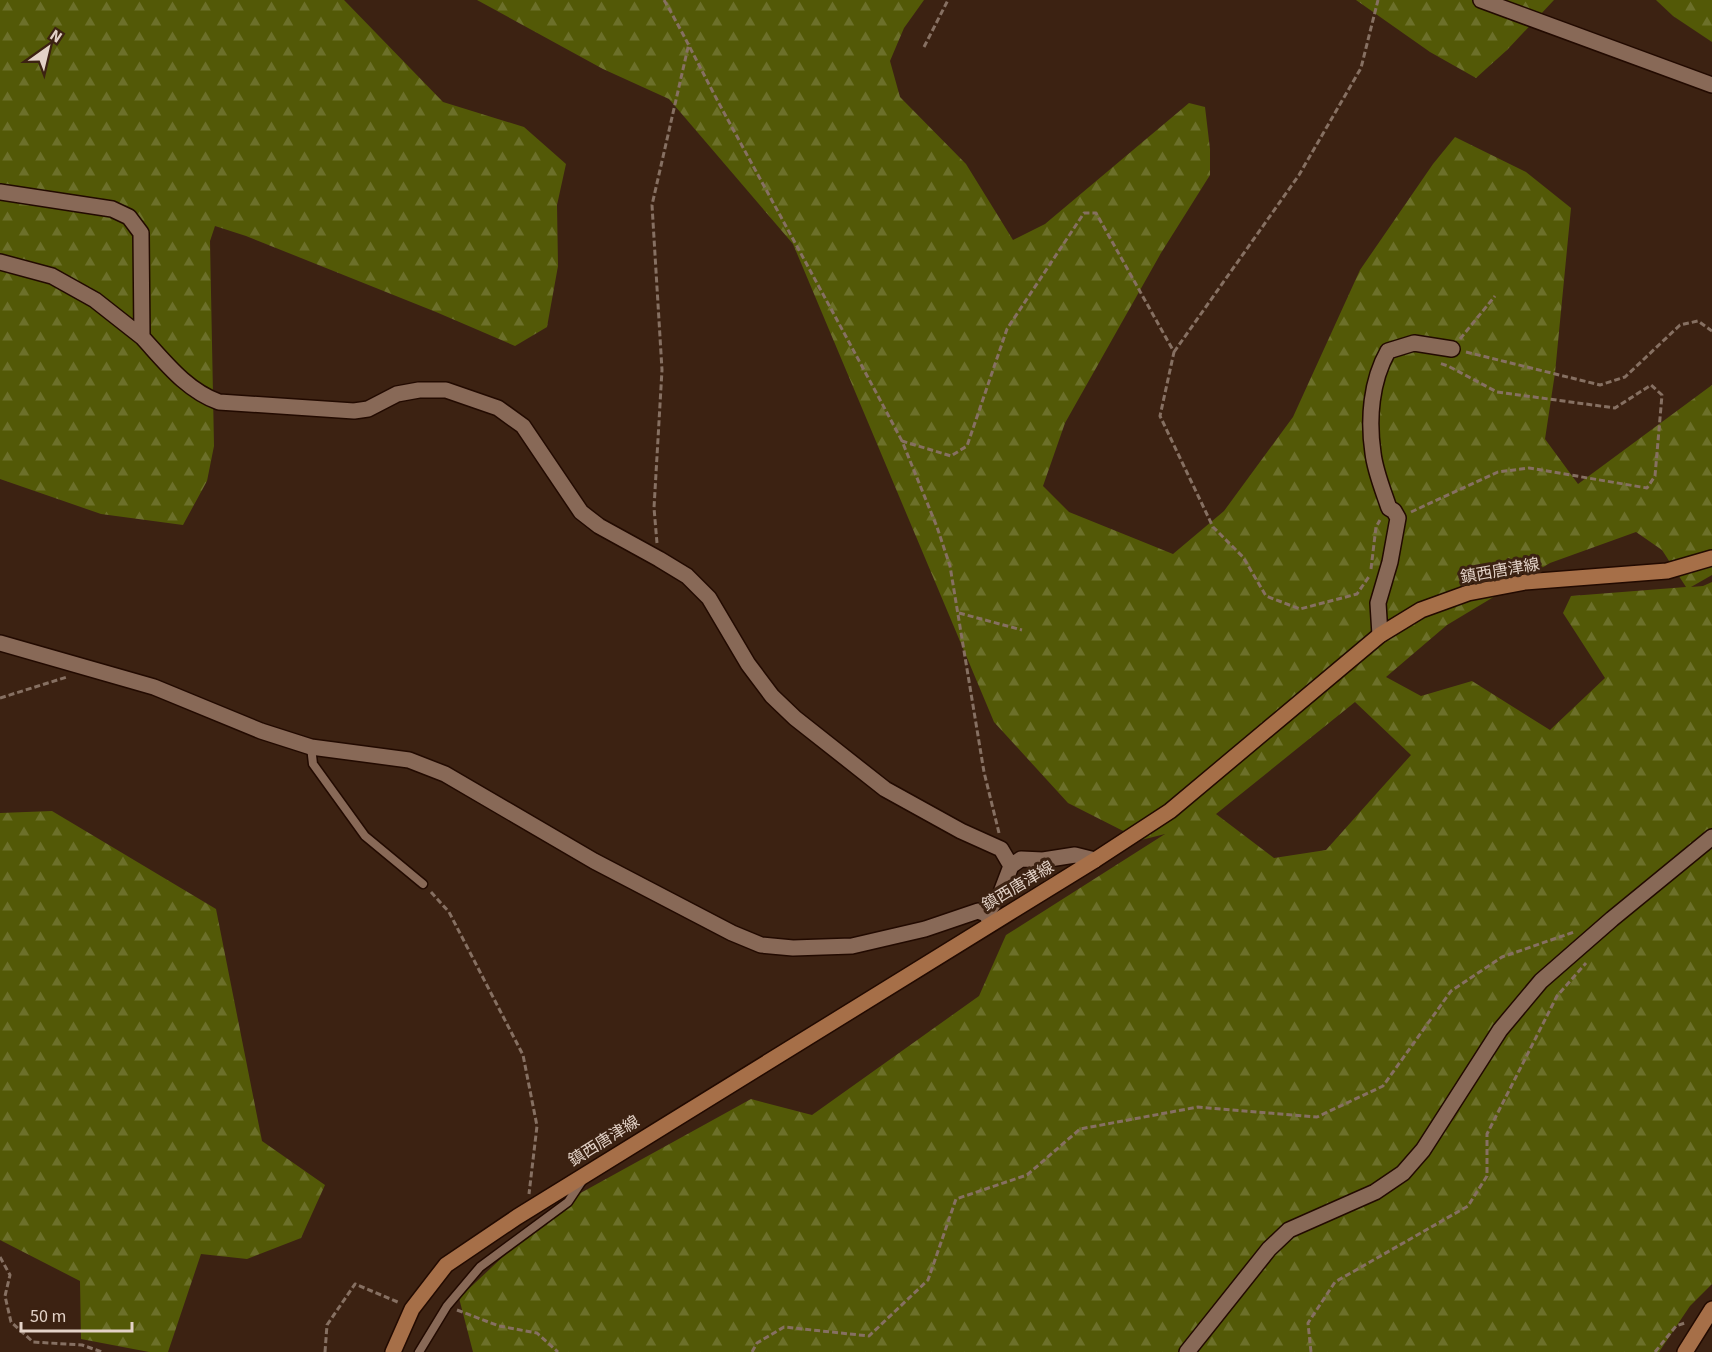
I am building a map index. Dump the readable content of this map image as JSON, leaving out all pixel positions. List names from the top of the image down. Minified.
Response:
{"streets":{"main road":["鎮西唐津線"]},"scale_bar":"50 m","north":"top right"}
